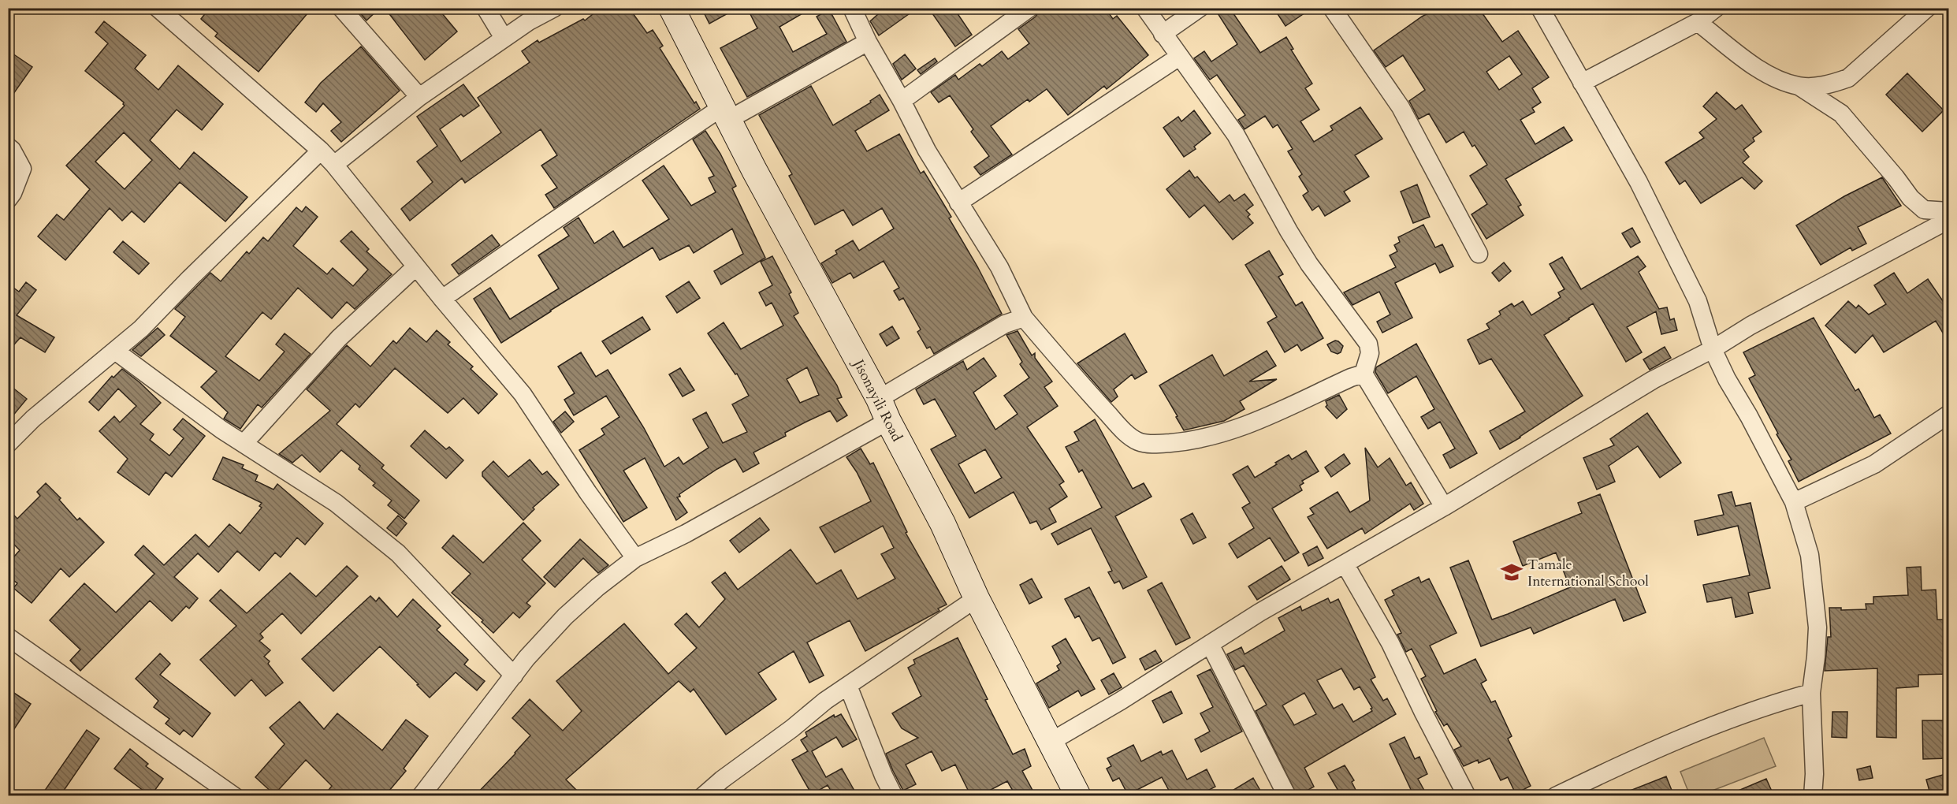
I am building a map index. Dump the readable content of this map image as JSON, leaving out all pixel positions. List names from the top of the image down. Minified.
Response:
{"streets":{"street":["Jisonayili Road"]},"places":{"school or university":["Tamale International School"]}}
